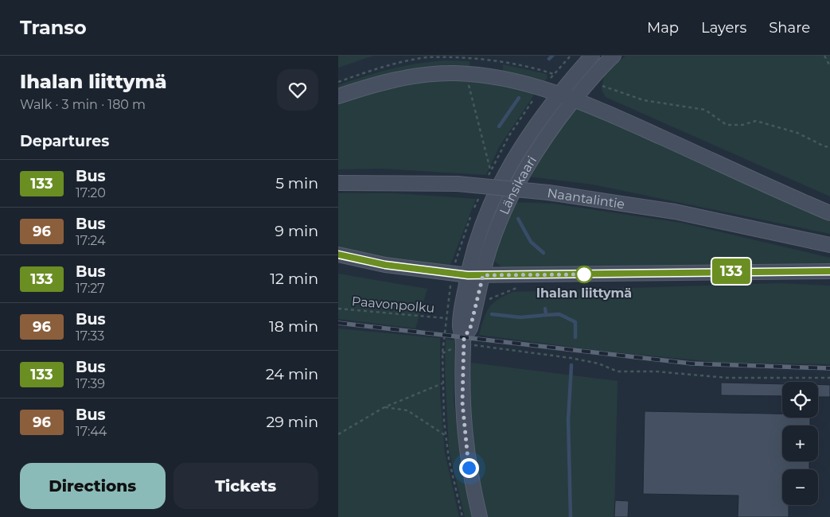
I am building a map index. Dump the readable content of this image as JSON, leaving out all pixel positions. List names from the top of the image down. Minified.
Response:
{"streets":{"main road":["Länsikaari","Naantalintie"],"path":["Paavonpolku"]},"places":["Ihalan liittymä"],"lines":["bus line 133"],"page":{"header":"Transo","nav":["Map","Layers","Share"],"heading":[["Ihalan liittymä","Walk · 3 min · 180 m"],"Departures"],"on_map":"133","list":[{"mark":"133","name":"Bus","note":"17:20","value":"5 min"},{"mark":"96","name":"Bus","note":"17:24","value":"9 min"},{"mark":"133","name":"Bus","note":"17:27","value":"12 min"},{"mark":"96","name":"Bus","note":"17:33","value":"18 min"},{"mark":"133","name":"Bus","note":"17:39","value":"24 min"},{"mark":"96","name":"Bus","note":"17:44","value":"29 min"}],"map_buttons":["+","−"],"buttons":["Directions","Tickets"]}}
